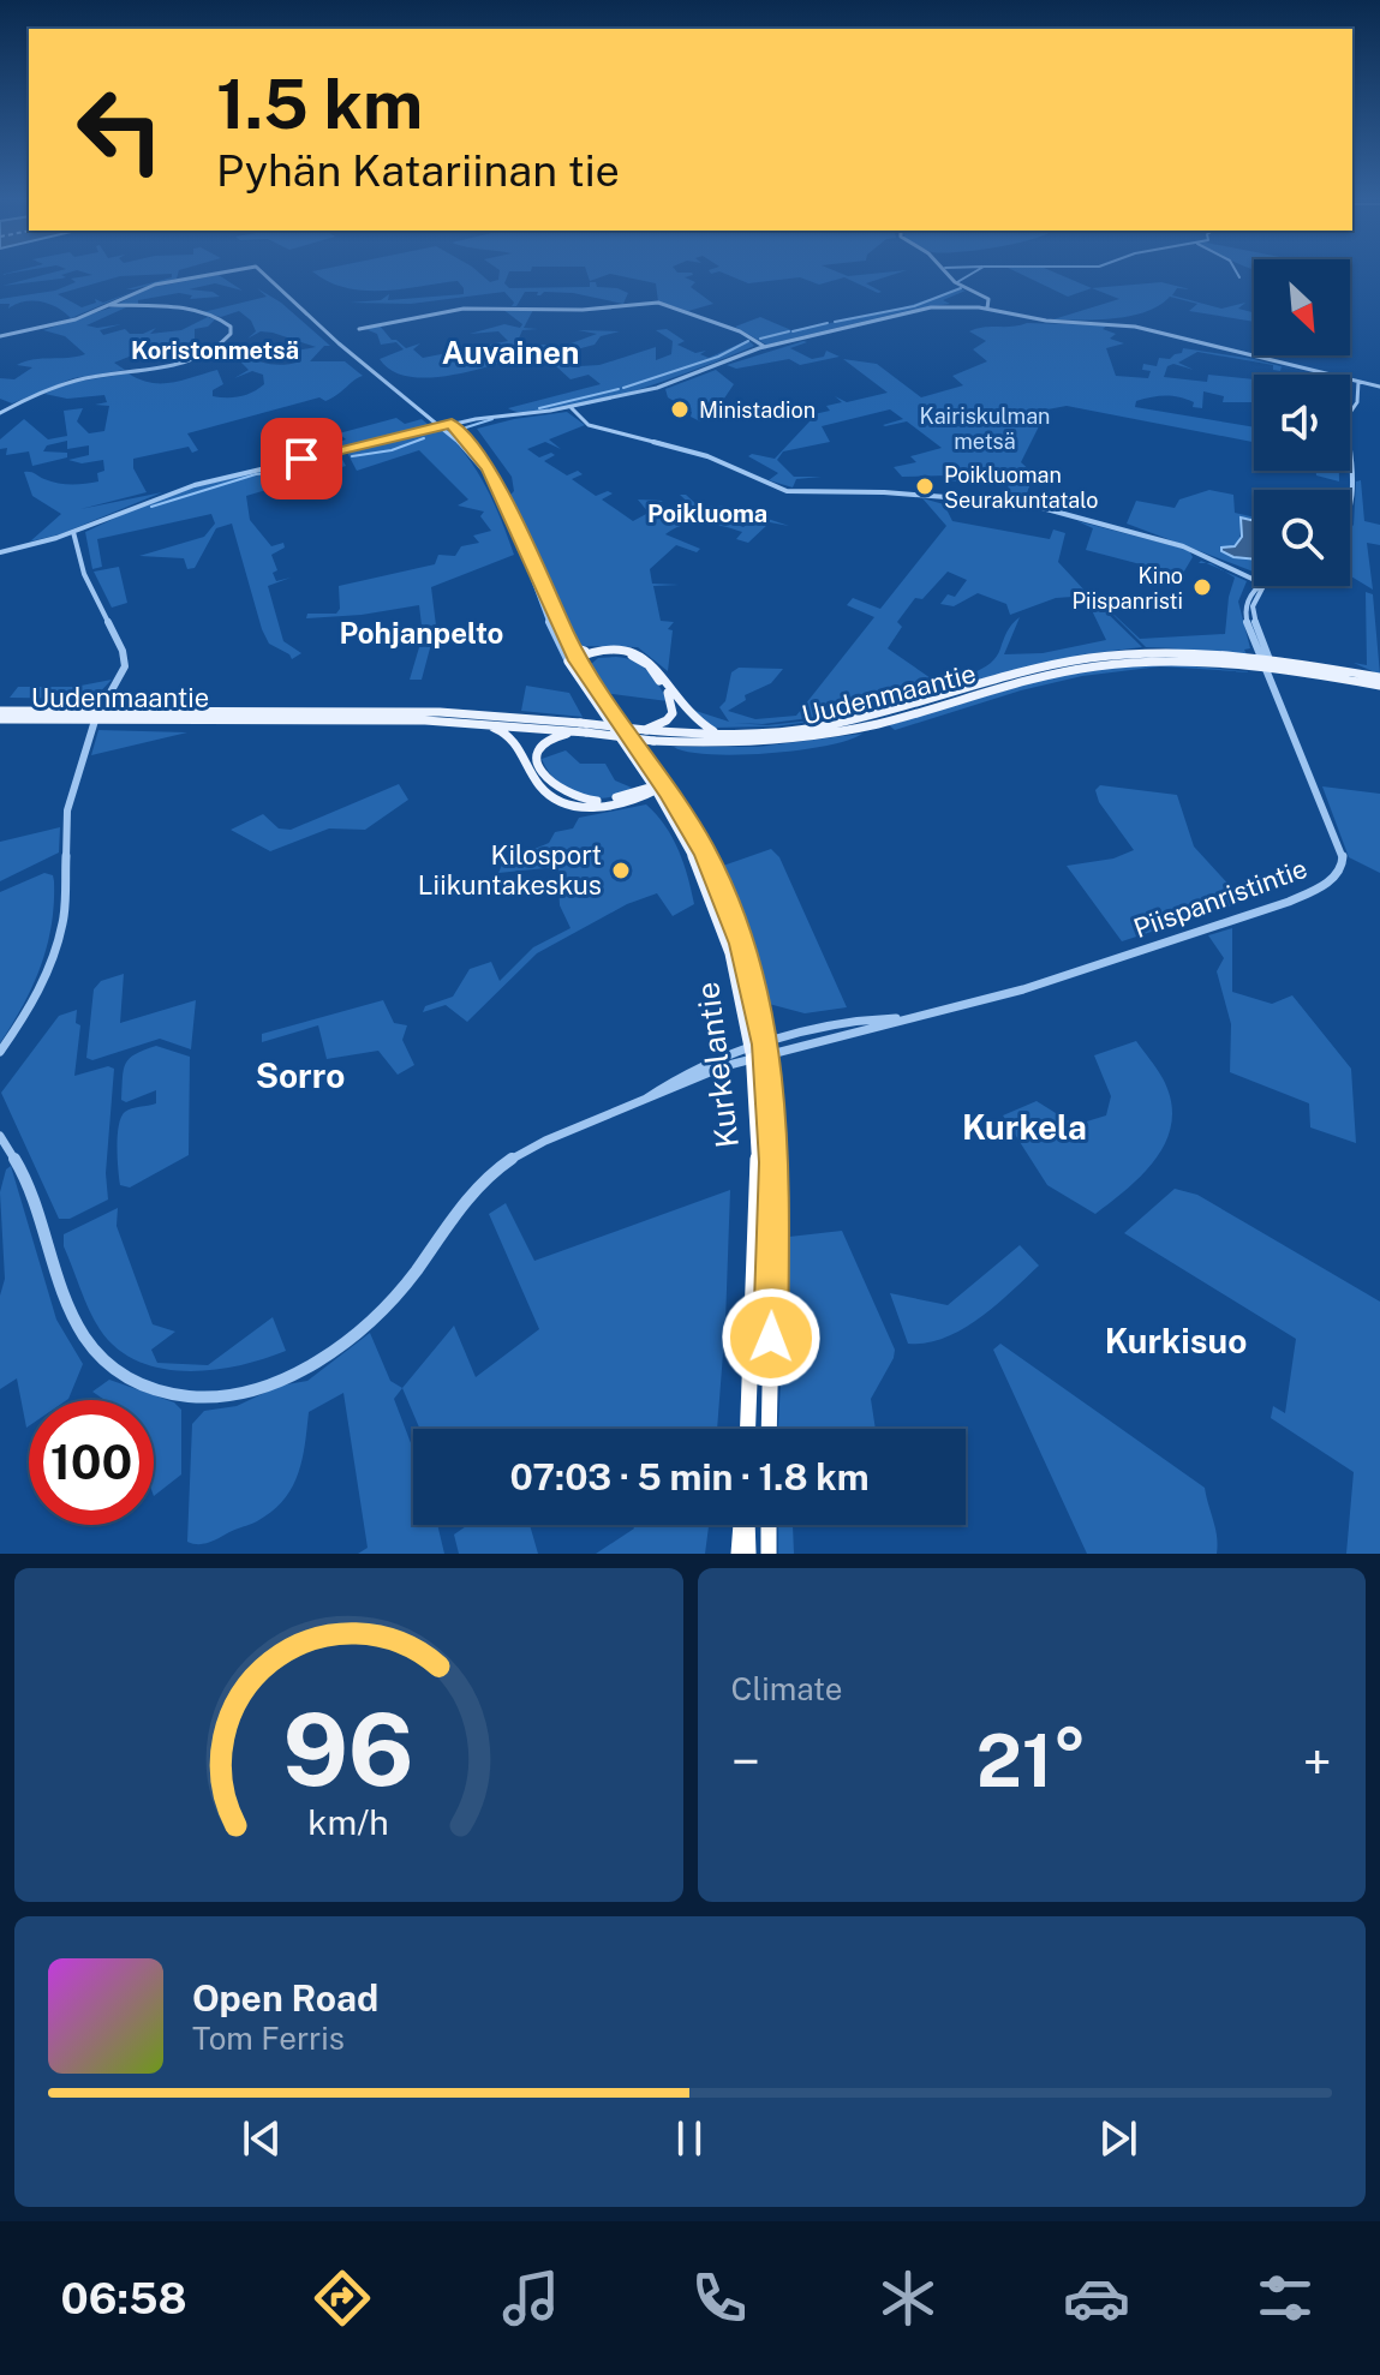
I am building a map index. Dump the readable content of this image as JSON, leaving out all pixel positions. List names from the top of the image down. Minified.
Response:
{"streets":{"highway":["Kurkelantie"],"main road":["Uudenmaantie"],"street":["Piispanristintie"]},"crossings":[["Uudenmaantie","Piispanristintie"],["Piispanristintie","Kurkelantie"]],"districts":["Koristonmetsä","Auvainen","Poikluoma","Pohjanpelto","Sorro","Kurkela","Kurkisuo"],"parks":["Kairiskulman metsä"],"places":["Ministadion","Poikluoman Seurakuntatalo","Kino Piispanristi","Kilosport Liikuntakeskus"],"north":"bottom right","page":{"turn":["1.5 km","Pyhän Katariinan tie"],"limit":"100","trip":"07:03 · 5 min · 1.8 km","tile":"Climate","heat":["−","21°","+"],"song":["Open Road","Tom Ferris"],"tabs":"06:58","gauge":["96","km/h"]}}
